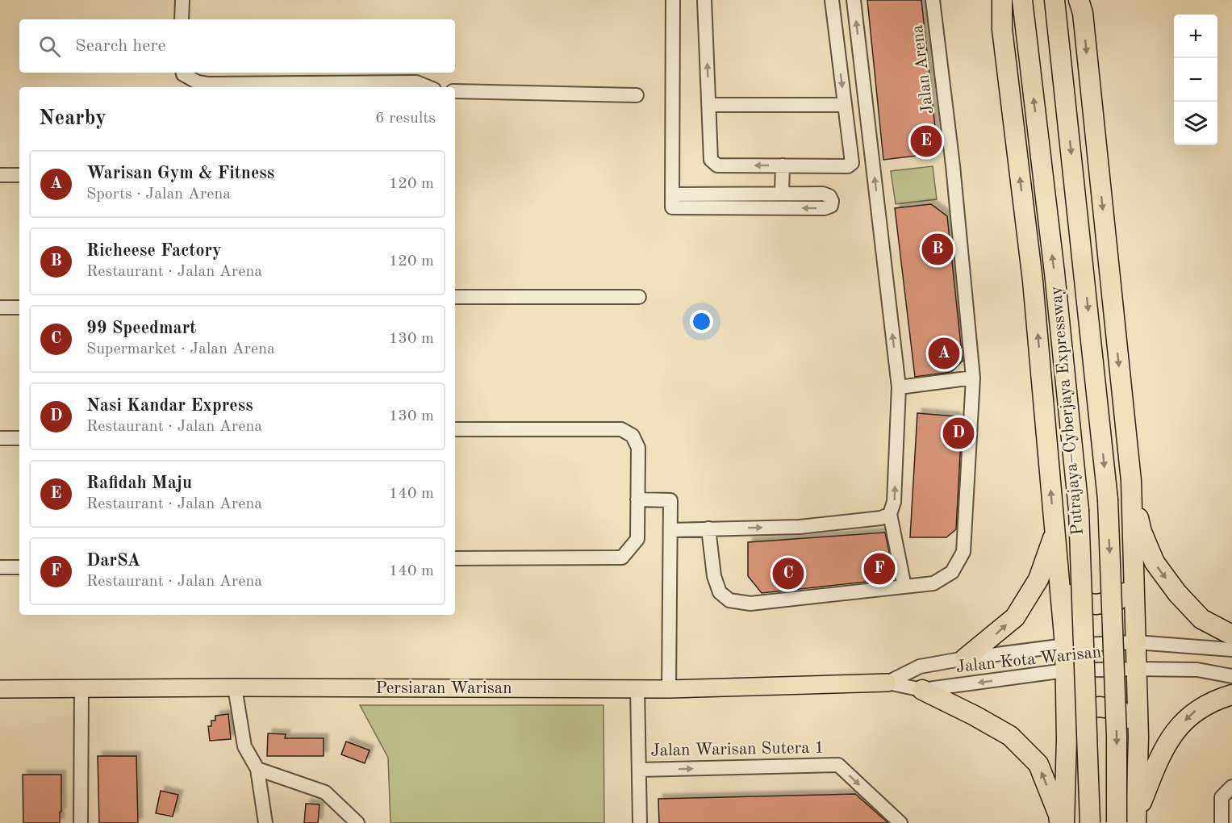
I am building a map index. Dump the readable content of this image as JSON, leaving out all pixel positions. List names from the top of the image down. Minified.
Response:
{"streets":{"highway":["Putrajaya–Cyberjaya Expressway"],"main road":["Persiaran Warisan"],"street":["Jalan Arena","Jalan Kota Warisan","Jalan Warisan Sutera 1"]},"crossings":[["Jalan Kota Warisan","Persiaran Warisan"],["Persiaran Warisan","Jalan Warisan Sutera 1"]],"one_way":["Jalan Warisan Sutera 1"],"page":{"map_buttons":["+","−"],"search":"Search here","heading":["Nearby","6 results"],"pins":["E","B","A","D","F","C"],"list":[{"mark":"A","name":"Warisan Gym & Fitness","note":"Sports · Jalan Arena","value":"120 m"},{"mark":"B","name":"Richeese Factory","note":"Restaurant · Jalan Arena","value":"120 m"},{"mark":"C","name":"99 Speedmart","note":"Supermarket · Jalan Arena","value":"130 m"},{"mark":"D","name":"Nasi Kandar Express","note":"Restaurant · Jalan Arena","value":"130 m"},{"mark":"E","name":"Rafidah Maju","note":"Restaurant · Jalan Arena","value":"140 m"},{"mark":"F","name":"DarSA","note":"Restaurant · Jalan Arena","value":"140 m"}]}}
